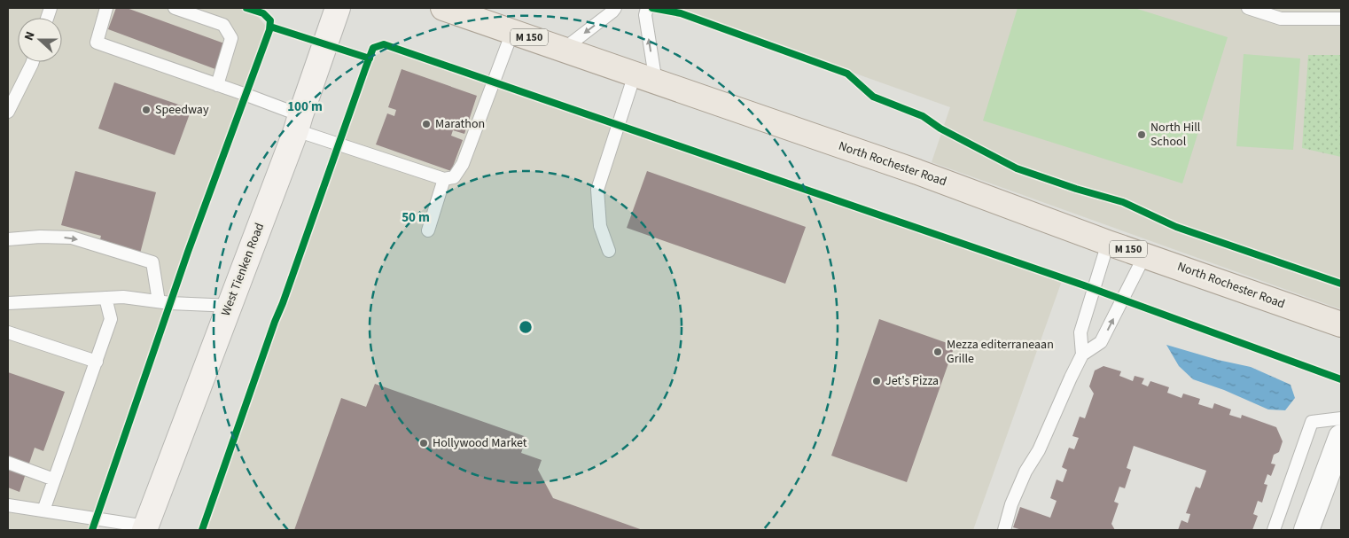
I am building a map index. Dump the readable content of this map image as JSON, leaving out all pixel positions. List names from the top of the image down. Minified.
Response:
{"streets":{"main road":["M 150","North Rochester Road","West Tienken Road"]},"places":["Speedway","Marathon","North Hill School","Mezza editerraneaan Grille","Jet's Pizza","Hollywood Market"],"north":"left","rings":["100 m","50 m"]}
